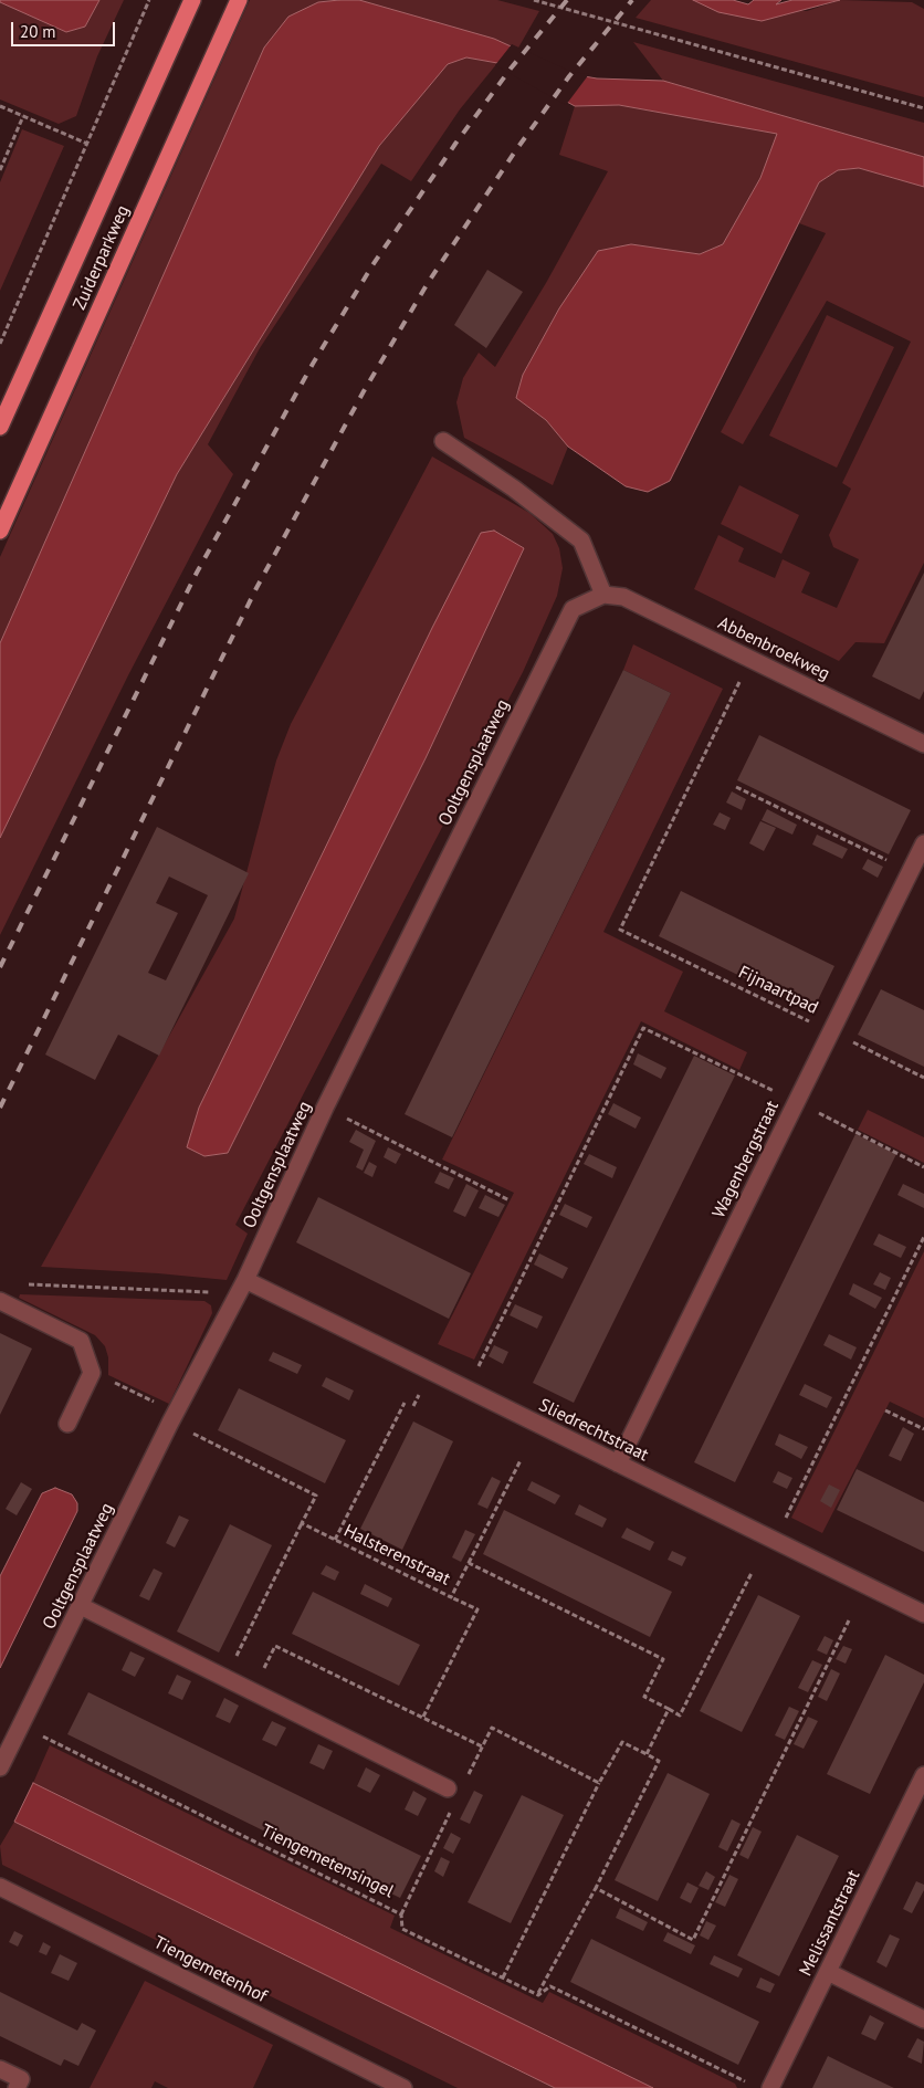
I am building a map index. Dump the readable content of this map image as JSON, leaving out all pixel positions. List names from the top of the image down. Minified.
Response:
{"streets":{"main road":["Zuiderparkweg"],"street":["Abbenbroekweg","Ooltgensplaatweg","Wagenbergstraat","Sliedrechtstraat","Melissantstraat","Tiengemetenhof"],"path":["Fijnaartpad","Halsterenstraat","Tiengemetensingel"]},"crossings":[["Abbenbroekweg","Ooltgensplaatweg"],["Abbenbroekweg","Fijnaartpad"],["Ooltgensplaatweg","Sliedrechtstraat"],["Ooltgensplaatweg","Tiengemetensingel"],["Fijnaartpad","Wagenbergstraat"],["Wagenbergstraat","Sliedrechtstraat"]],"scale_bar":"20 m"}
